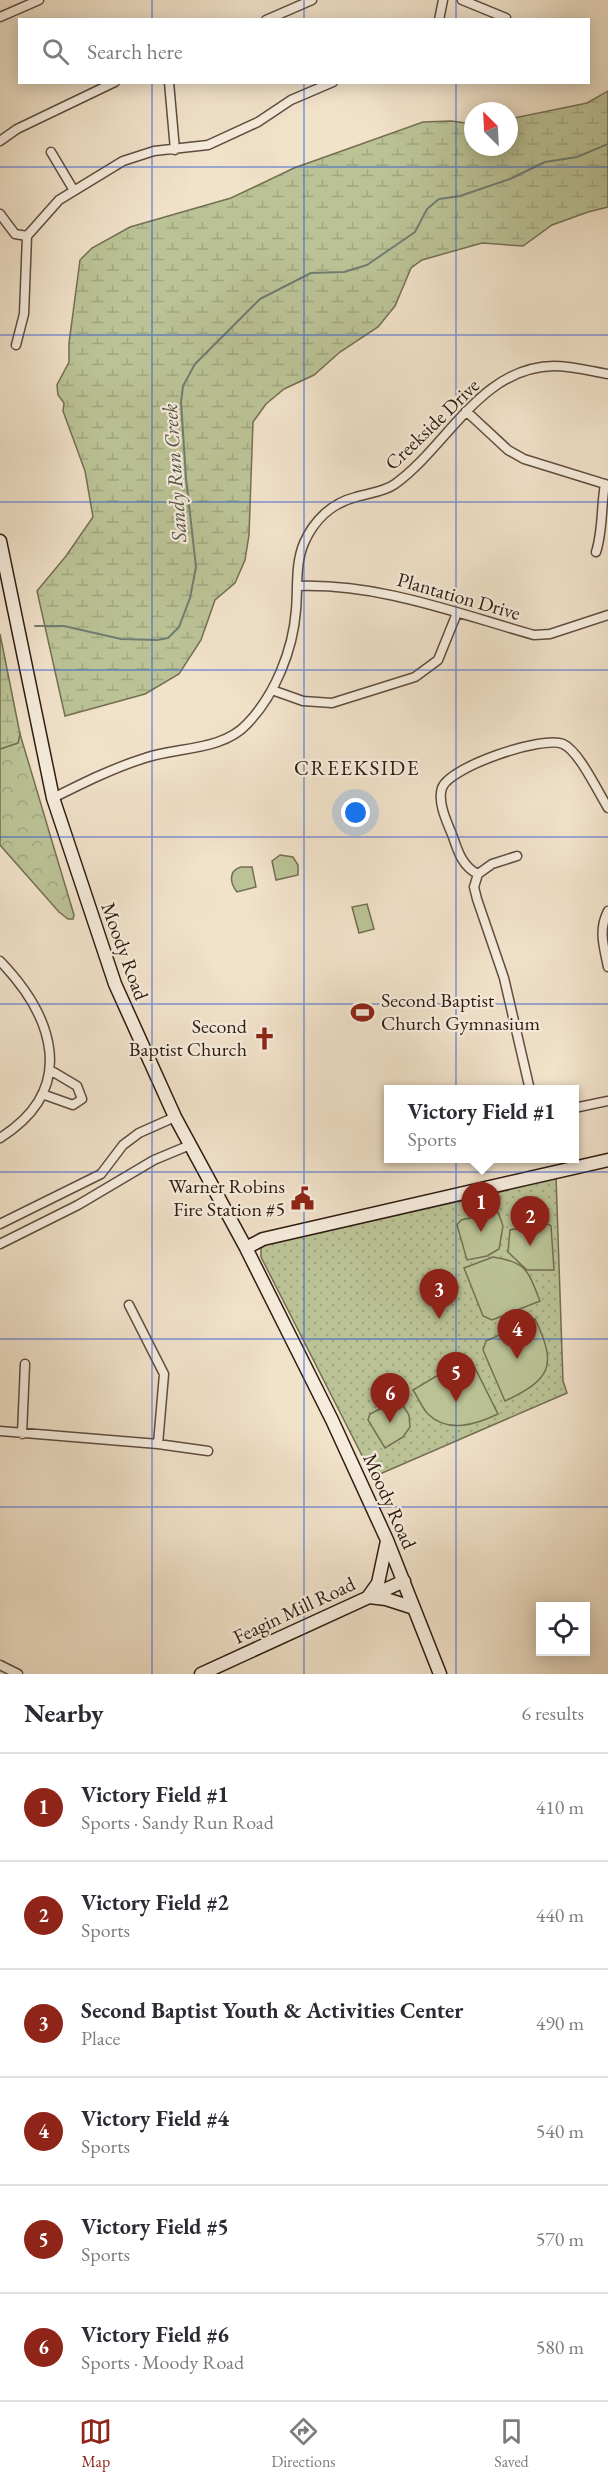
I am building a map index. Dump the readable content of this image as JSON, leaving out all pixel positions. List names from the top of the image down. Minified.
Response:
{"streets":{"main road":["Moody Road","Feagin Mill Road"],"street":["Creekside Drive","Plantation Drive"]},"crossings":[["Creekside Drive","Plantation Drive"],["Creekside Drive","Moody Road"],["Moody Road","Feagin Mill Road"]],"districts":["CREEKSIDE"],"water":["Sandy Run Creek"],"places":{"sports":["Second Baptist Church Gymnasium"],"church":["Second Baptist Church"],"public building":["Warner Robins Fire Station #5"]},"north":"top left","page":{"search":"Search here","popup":["Victory Field #1","Sports"],"pins":["1","2","3","4","5","6"],"heading":["Nearby","6 results"],"list":[{"mark":"1","name":"Victory Field #1","note":"Sports · Sandy Run Road","value":"410 m"},{"mark":"2","name":"Victory Field #2","note":"Sports","value":"440 m"},{"mark":"3","name":"Second Baptist Youth & Activities Center","note":"Place","value":"490 m"},{"mark":"4","name":"Victory Field #4","note":"Sports","value":"540 m"},{"mark":"5","name":"Victory Field #5","note":"Sports","value":"570 m"},{"mark":"6","name":"Victory Field #6","note":"Sports · Moody Road","value":"580 m"}],"nav":["Map","Directions","Saved"]}}
